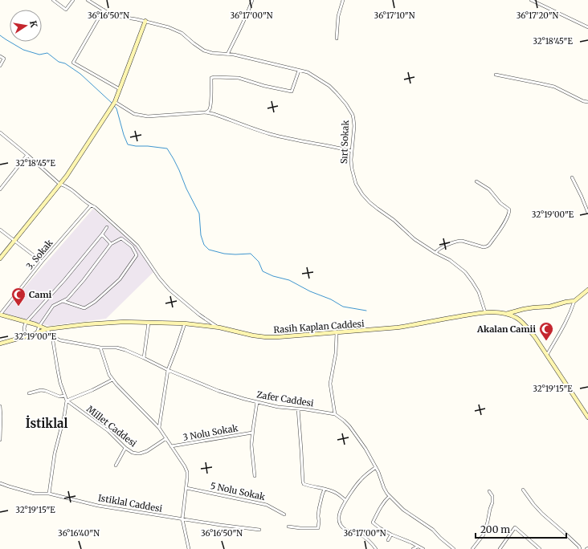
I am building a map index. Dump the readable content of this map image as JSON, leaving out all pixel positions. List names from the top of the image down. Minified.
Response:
{"streets":{"street":["Sırt Sokak","3. Sokak","Rasih Kaplan Caddesi","Zafer Caddesi","Millet Caddesi","3 Nolu Sokak","5 Nolu Sokak","Istiklal Caddesi"]},"crossings":[["Sırt Sokak","Rasih Kaplan Caddesi"]],"districts":["İstiklal"],"places":{"mosque":["Cami","Akalan Camii"]},"scale_bar":"200 m","north":"right","coordinates":["36°16'50\"N","36°17'00\"N","36°17'10\"N","36°17'20\"N","32°18'45\"E","32°19'00\"E","32°19'15\"E","36°16'40\"N"]}
